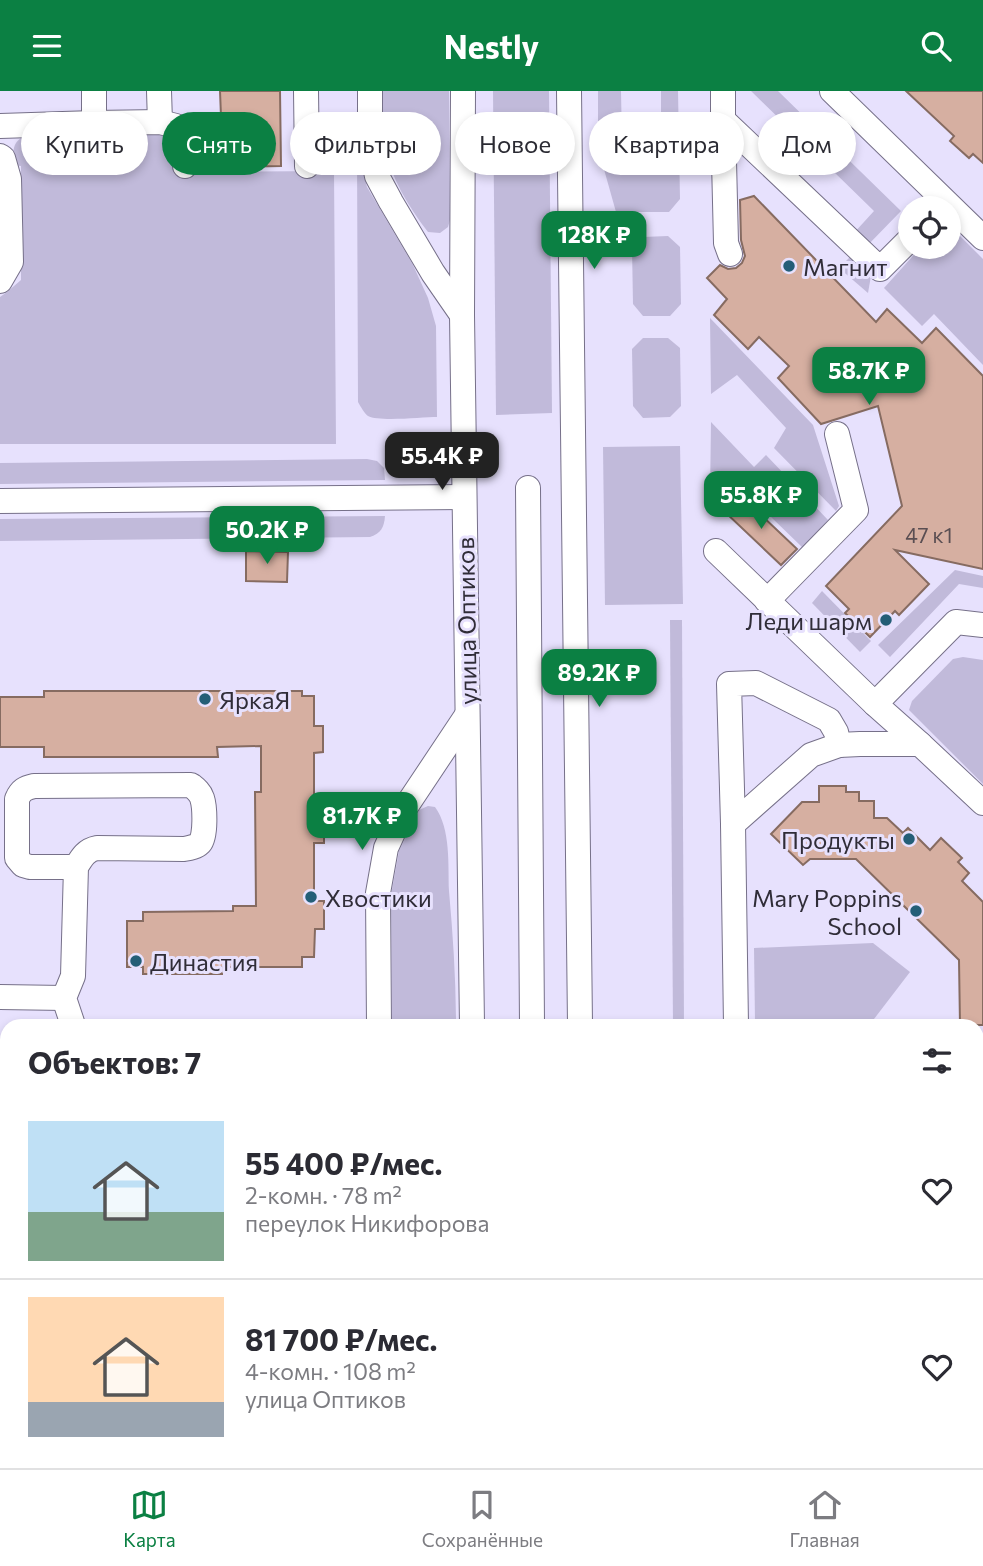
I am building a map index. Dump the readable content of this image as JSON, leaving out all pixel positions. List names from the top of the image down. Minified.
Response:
{"streets":{"street":["улица Оптиков"]},"places":["Магнит","Леди шарм","ЯркаЯ","Продукты","Хвостики","Mary Poppins School","Династия"],"house_numbers":["47 к1"],"page":{"header":"Nestly","chip":["Купить","Снять","Фильтры","Новое","Квартира","Дом"],"price":["128K ₽","58.7K ₽","55.4K ₽","55.8K ₽","50.2K ₽","89.2K ₽","81.7K ₽"],"heading":"Объектов: 7","list":[{"name":"55 400 ₽/мес.","note":"2-комн. · 78 m² · переулок Никифорова"},{"name":"81 700 ₽/мес.","note":"4-комн. · 108 m² · улица Оптиков"}],"tabs":["Карта","Сохранённые","Главная"]}}
